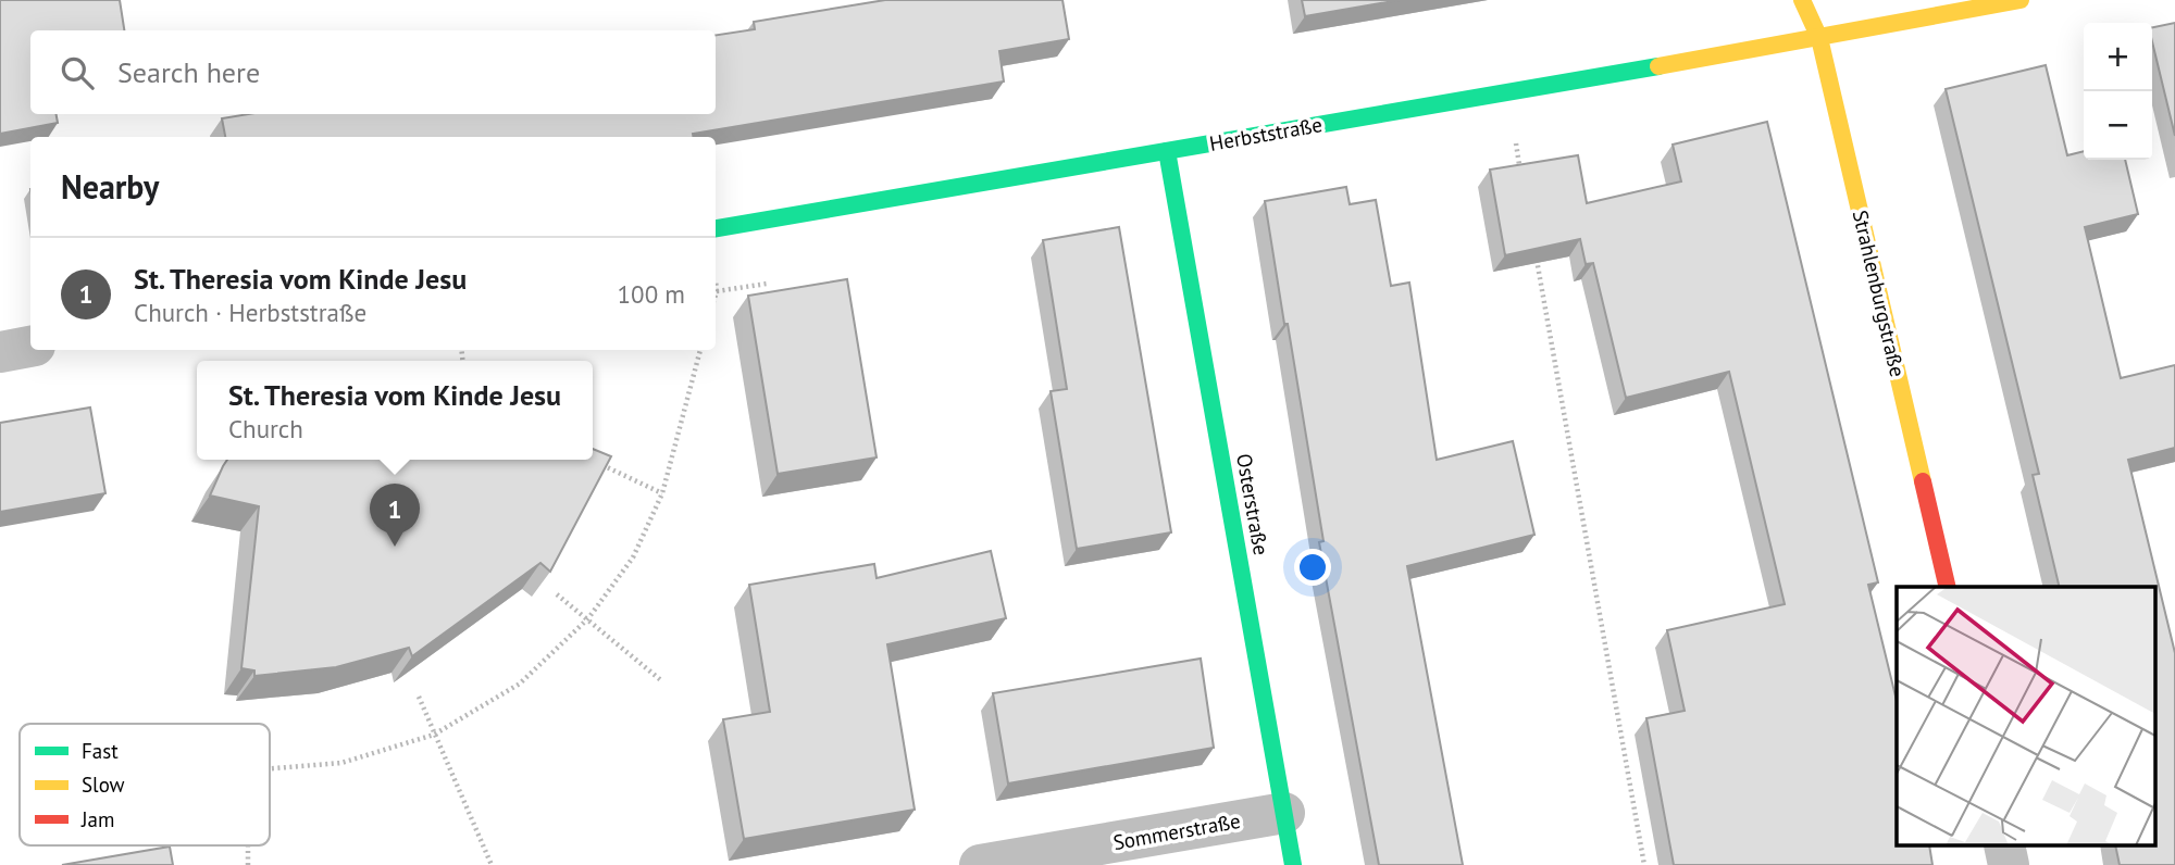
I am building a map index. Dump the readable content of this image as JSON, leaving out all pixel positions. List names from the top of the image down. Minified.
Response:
{"streets":{"street":["Herbststraße","Strahlenburgstraße","Osterstraße","Sommerstraße"]},"crossings":[["Herbststraße","Strahlenburgstraße"],["Herbststraße","Osterstraße"],["Osterstraße","Sommerstraße"]],"legend":["Fast","Slow","Jam"],"page":{"map_buttons":["+","−"],"search":"Search here","heading":"Nearby","list":[{"mark":"1","name":"St. Theresia vom Kinde Jesu","note":"Church · Herbststraße","value":"100 m"}],"popup":["St. Theresia vom Kinde Jesu","Church"],"pins":"1"}}
